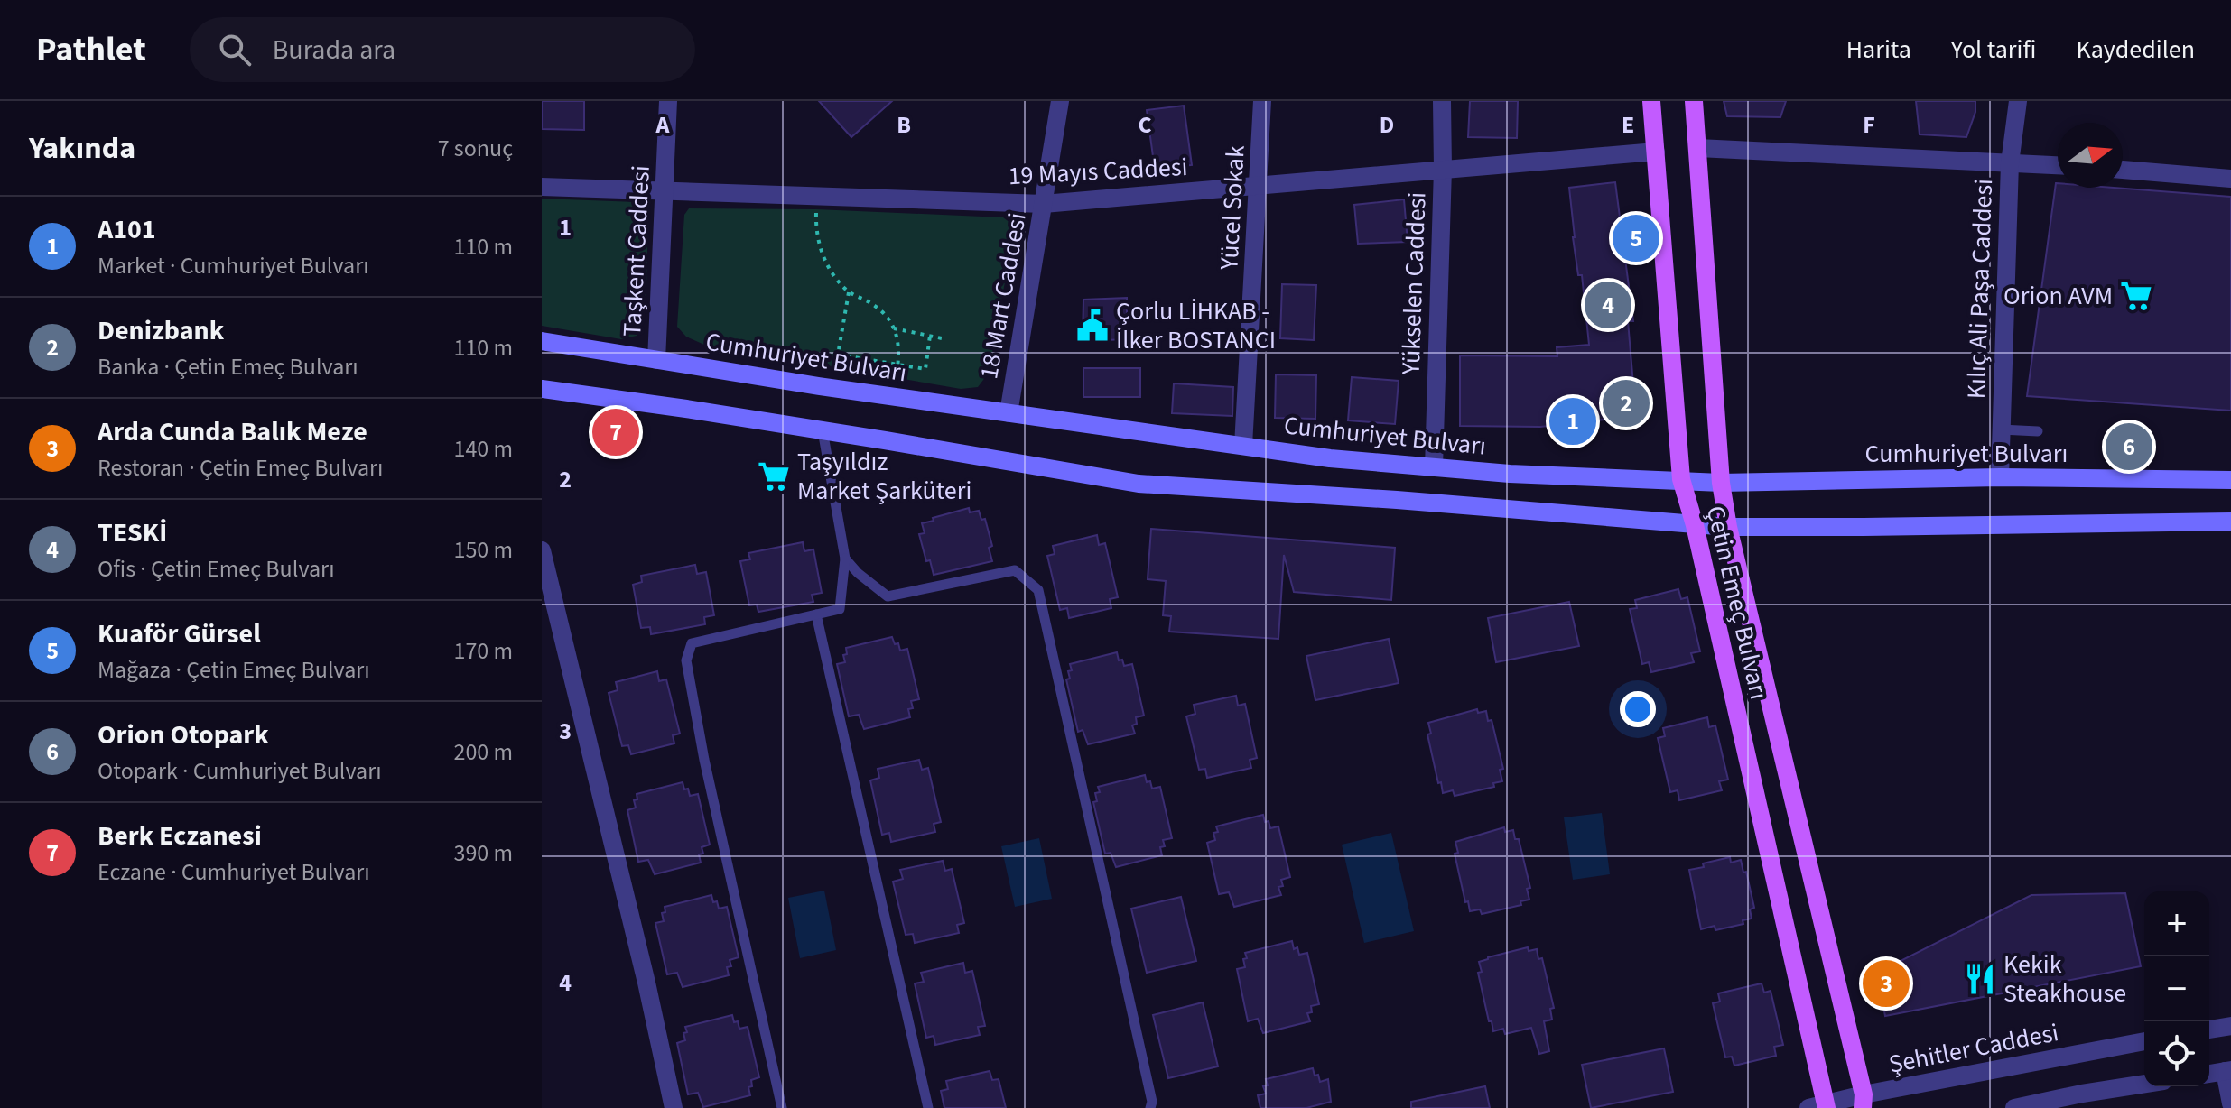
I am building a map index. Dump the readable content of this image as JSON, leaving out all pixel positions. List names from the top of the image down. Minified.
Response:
{"streets":{"main road":["Cumhuriyet Bulvarı","Çetin Emeç Bulvarı"],"street":["19 Mayıs Caddesi","Yücel Sokak","Taşkent Caddesi","Yükselen Caddesi","Kılıç Ali Paşa Caddesi","18 Mart Caddesi","Şehitler Caddesi"]},"crossings":[["19 Mayıs Caddesi","Yücel Sokak"],["19 Mayıs Caddesi","Taşkent Caddesi"],["19 Mayıs Caddesi","Yükselen Caddesi"],["19 Mayıs Caddesi","18 Mart Caddesi"],["19 Mayıs Caddesi","Çetin Emeç Bulvarı"],["Yücel Sokak","Cumhuriyet Bulvarı"],["Taşkent Caddesi","Cumhuriyet Bulvarı"],["Yükselen Caddesi","Cumhuriyet Bulvarı"],["Kılıç Ali Paşa Caddesi","Cumhuriyet Bulvarı"],["18 Mart Caddesi","Cumhuriyet Bulvarı"],["Cumhuriyet Bulvarı","Çetin Emeç Bulvarı"],["Çetin Emeç Bulvarı","Şehitler Caddesi"]],"places":{"supermarket":["Orion AVM","Taşyıldız Market Şarküteri"],"public building":["Çorlu LİHKAB - İlker BOSTANCI"],"restaurant":["Kekik Steakhouse"]},"north":"right","page":{"header":"Pathlet","search":"Burada ara","nav":["Harita","Yol tarifi","Kaydedilen"],"heading":["Yakında","7 sonuç"],"list":[{"mark":"1","name":"A101","note":"Market · Cumhuriyet Bulvarı","value":"110 m"},{"mark":"2","name":"Denizbank","note":"Banka · Çetin Emeç Bulvarı","value":"110 m"},{"mark":"3","name":"Arda Cunda Balık Meze","note":"Restoran · Çetin Emeç Bulvarı","value":"140 m"},{"mark":"4","name":"TESKİ","note":"Ofis · Çetin Emeç Bulvarı","value":"150 m"},{"mark":"5","name":"Kuaför Gürsel","note":"Mağaza · Çetin Emeç Bulvarı","value":"170 m"},{"mark":"6","name":"Orion Otopark","note":"Otopark · Cumhuriyet Bulvarı","value":"200 m"},{"mark":"7","name":"Berk Eczanesi","note":"Eczane · Cumhuriyet Bulvarı","value":"390 m"}],"pins":["5","4","2","1","7","6","3"],"map_buttons":["+","−"]},"grid":{"columns":["A","B","C","D","E","F"],"rows":["1","2","3","4"]}}
